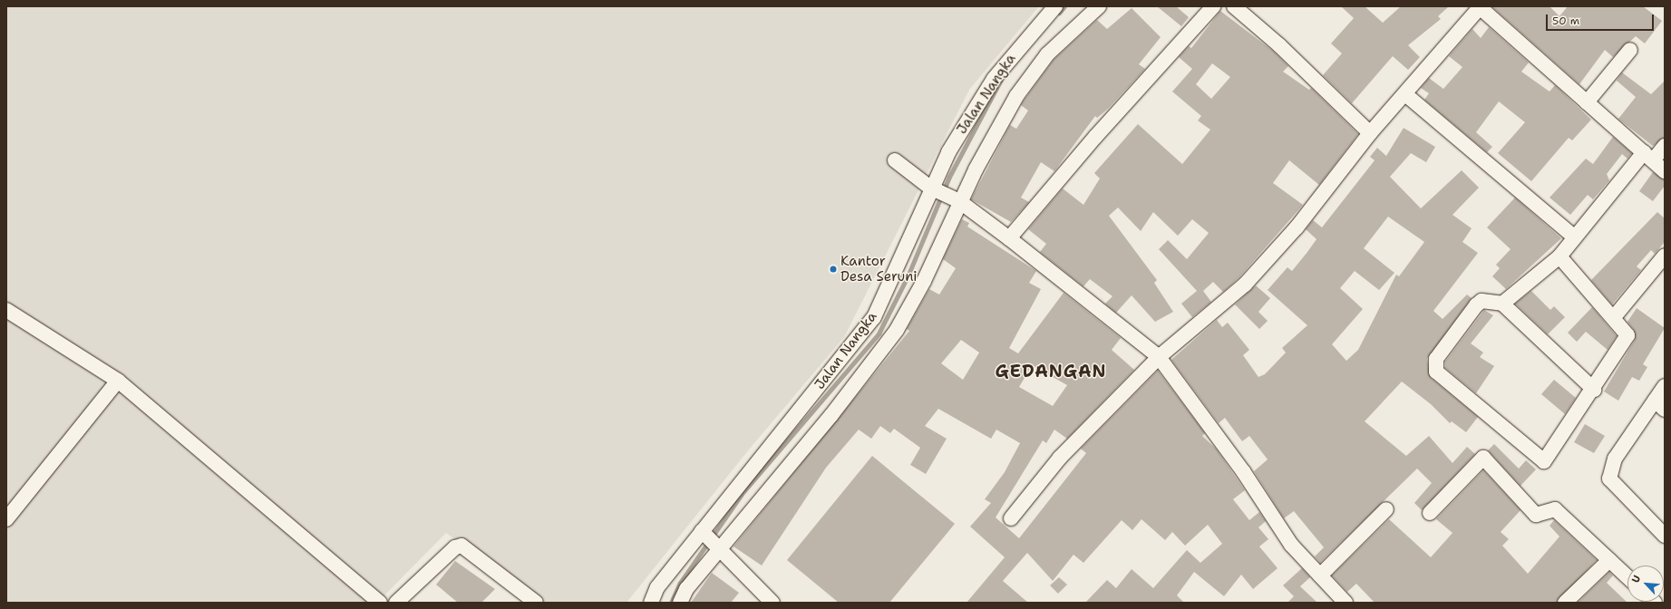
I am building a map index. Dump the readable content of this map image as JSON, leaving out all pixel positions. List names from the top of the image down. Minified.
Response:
{"streets":{"street":["Jalan Nangka"]},"districts":["GEDANGAN"],"places":["Kantor Desa Seruni"],"scale_bar":"50 m","north":"top left"}
